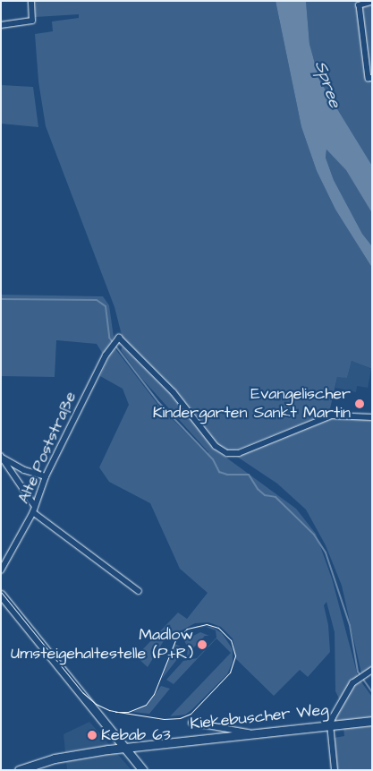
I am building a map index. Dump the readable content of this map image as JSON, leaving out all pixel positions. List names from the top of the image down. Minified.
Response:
{"streets":{"main road":["Kiekebuscher Weg"],"street":["Alte Poststraße"]},"water":["Spree"],"places":["Evangelischer Kindergarten Sankt Martin","Madlow Umsteigehaltestelle (P+R)","Kebab 63"]}
